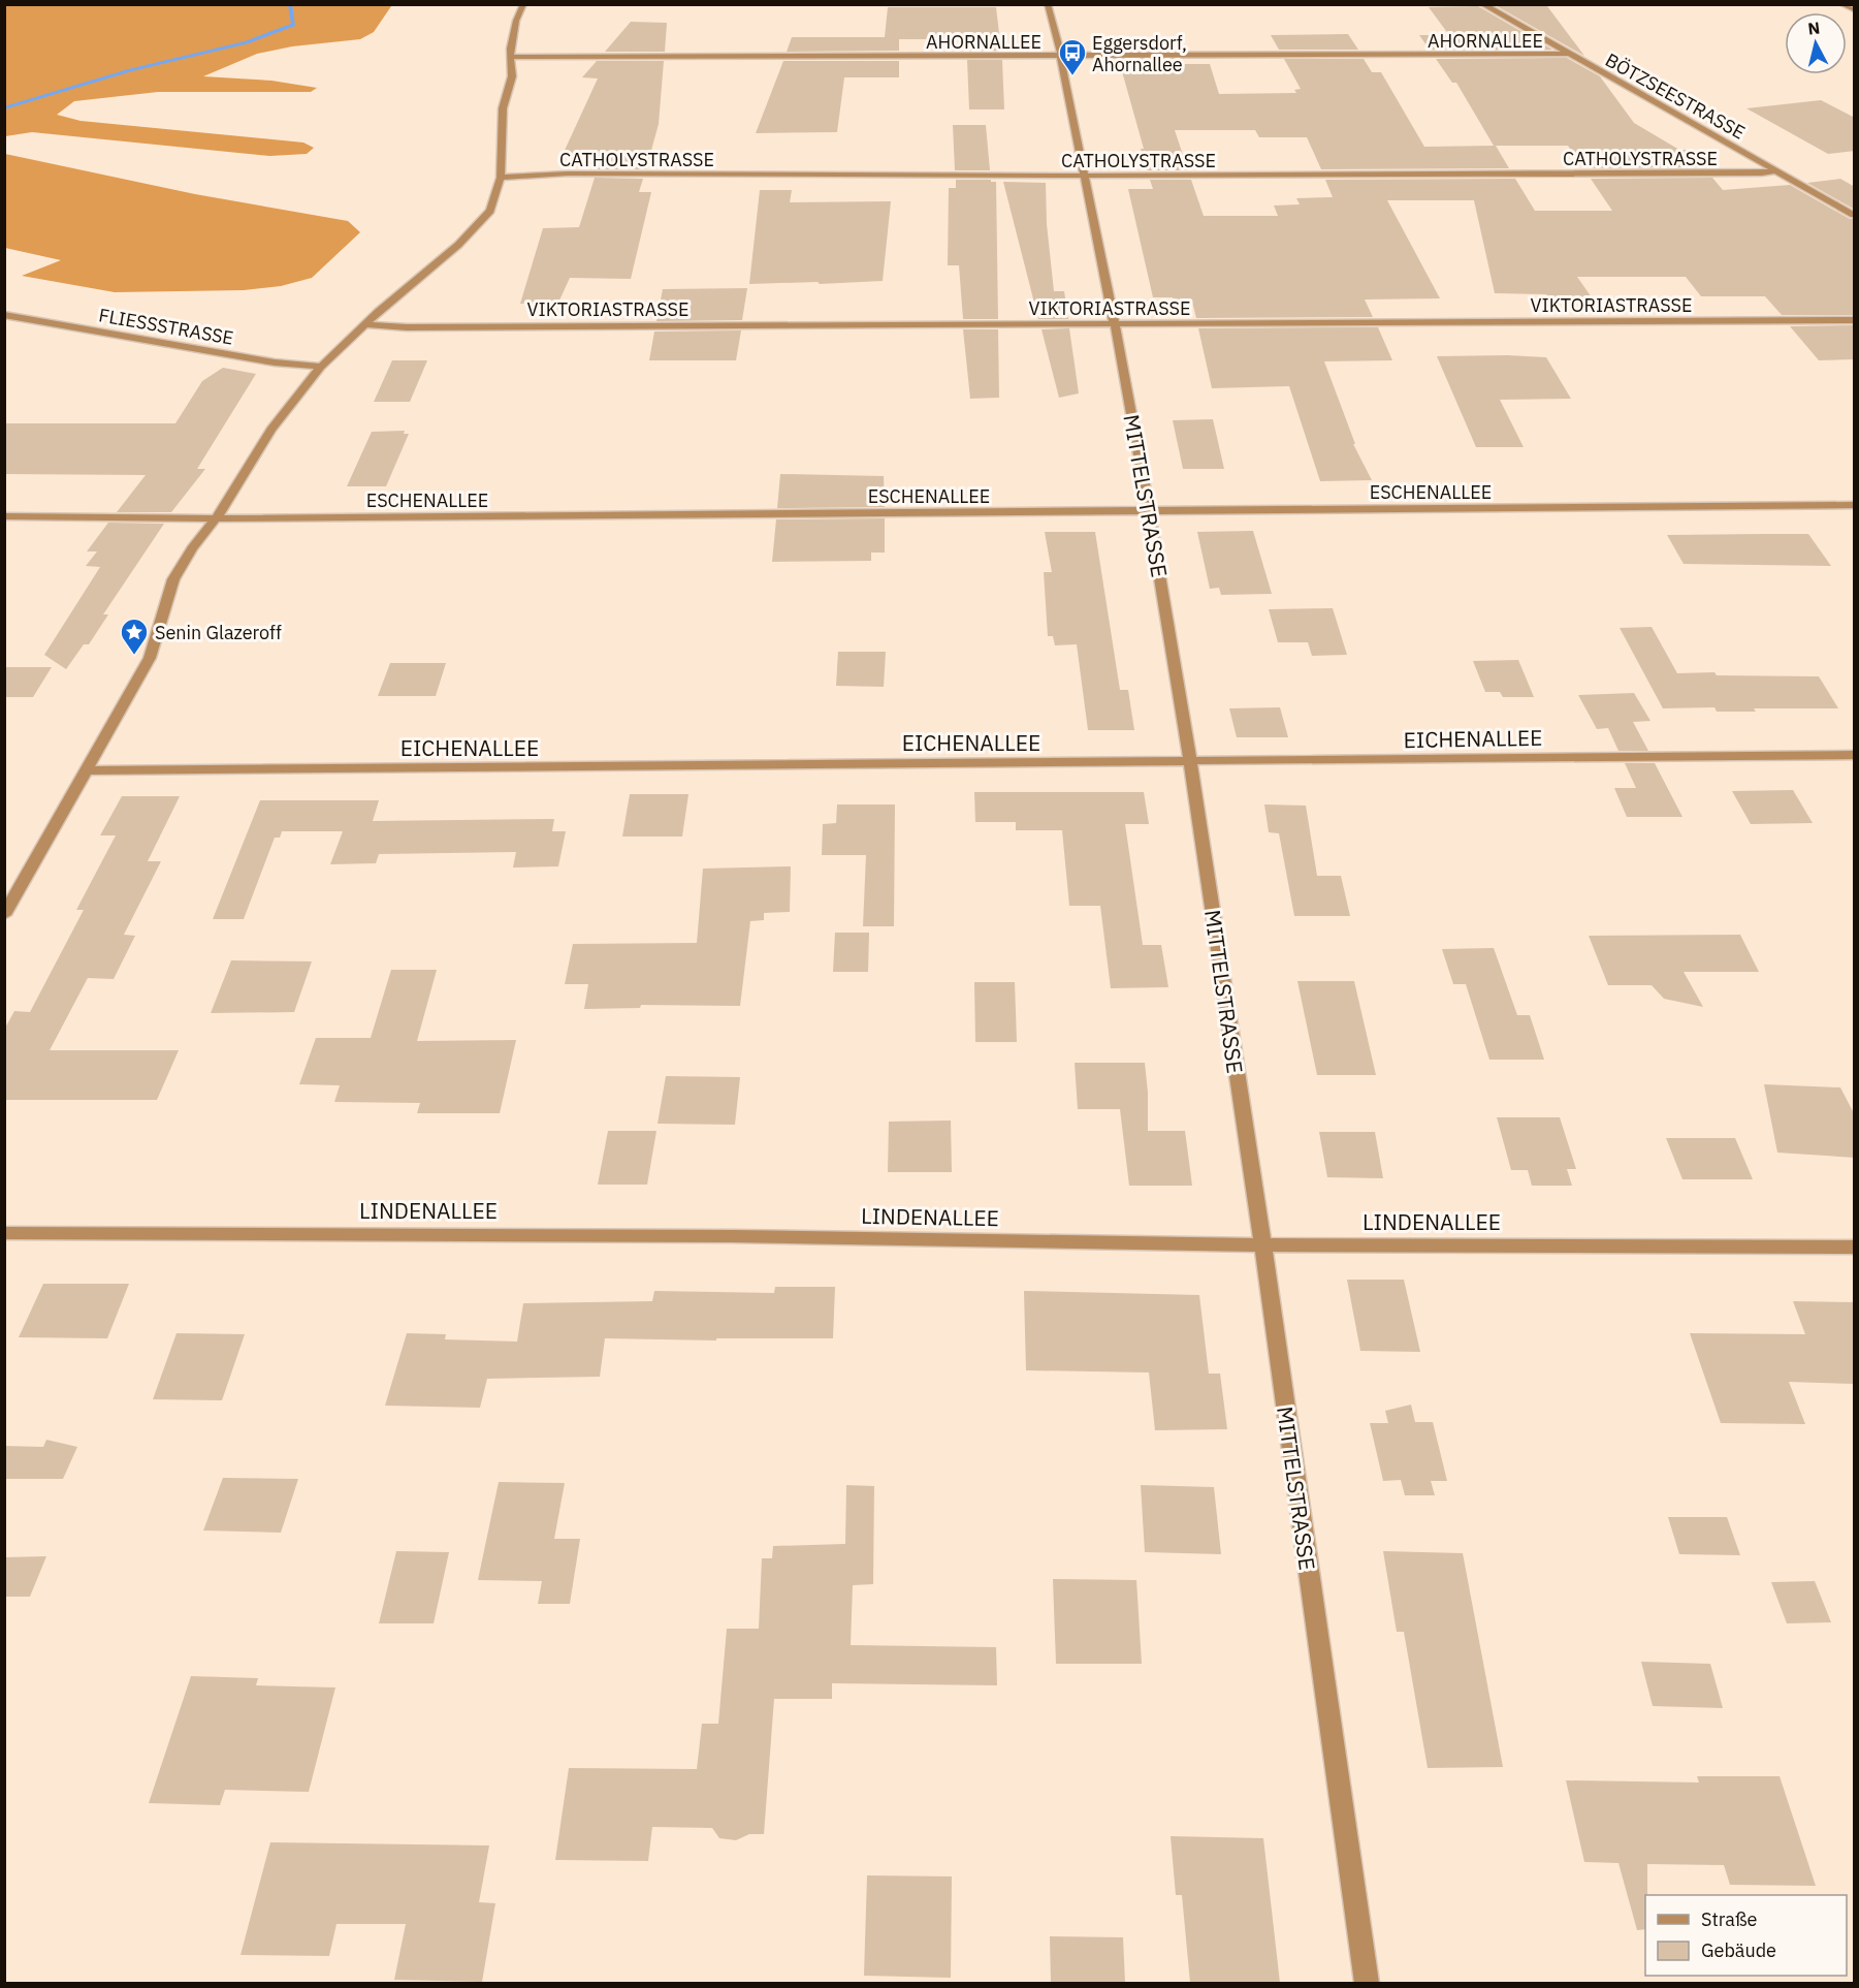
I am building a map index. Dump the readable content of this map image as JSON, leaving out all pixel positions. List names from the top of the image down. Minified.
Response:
{"streets":{"street":["AHORNALLEE","BÖTZSEESTRASSE","CATHOLYSTRASSE","VIKTORIASTRASSE","FLIESSSTRASSE","ESCHENALLEE","MITTELSTRASSE","EICHENALLEE","LINDENALLEE"]},"crossings":[["AHORNALLEE","BÖTZSEESTRASSE"],["AHORNALLEE","MITTELSTRASSE"],["BÖTZSEESTRASSE","CATHOLYSTRASSE"],["CATHOLYSTRASSE","MITTELSTRASSE"],["VIKTORIASTRASSE","MITTELSTRASSE"],["ESCHENALLEE","MITTELSTRASSE"],["MITTELSTRASSE","EICHENALLEE"],["MITTELSTRASSE","LINDENALLEE"]],"places":{"bus stop":["Eggersdorf, Ahornallee"],"place":["Senin Glazeroff"]},"legend":["Straße","Gebäude"],"north":"top"}
